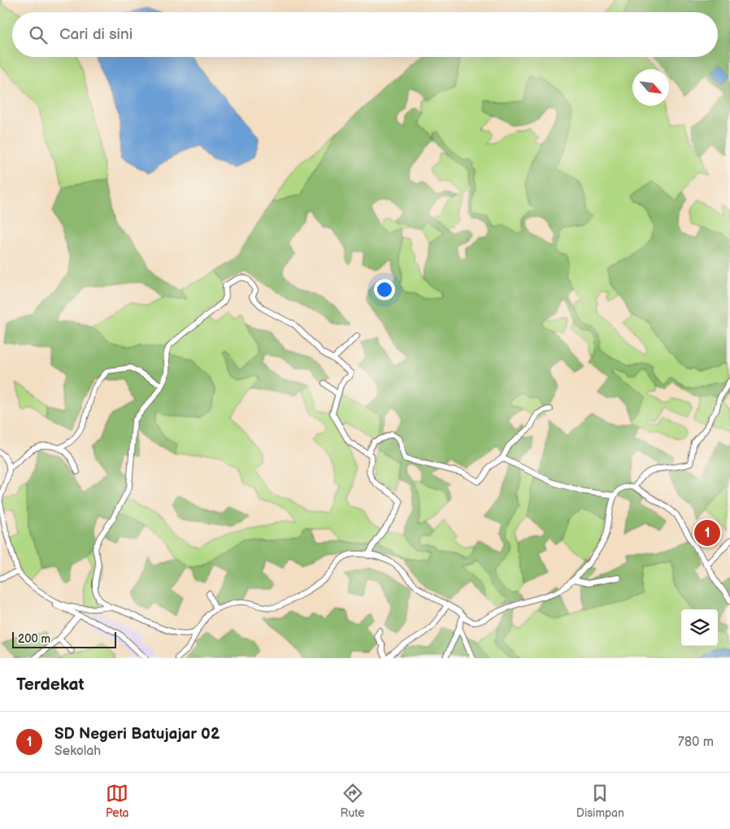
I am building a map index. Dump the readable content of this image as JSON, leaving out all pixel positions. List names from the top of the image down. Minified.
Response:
{"scale_bar":"200 m","north":"bottom right","page":{"search":"Cari di sini","pins":"1","scale":"200 m","heading":"Terdekat","list":[{"mark":"1","name":"SD Negeri Batujajar 02","note":"Sekolah","value":"780 m"}],"nav":["Peta","Rute","Disimpan"]}}
